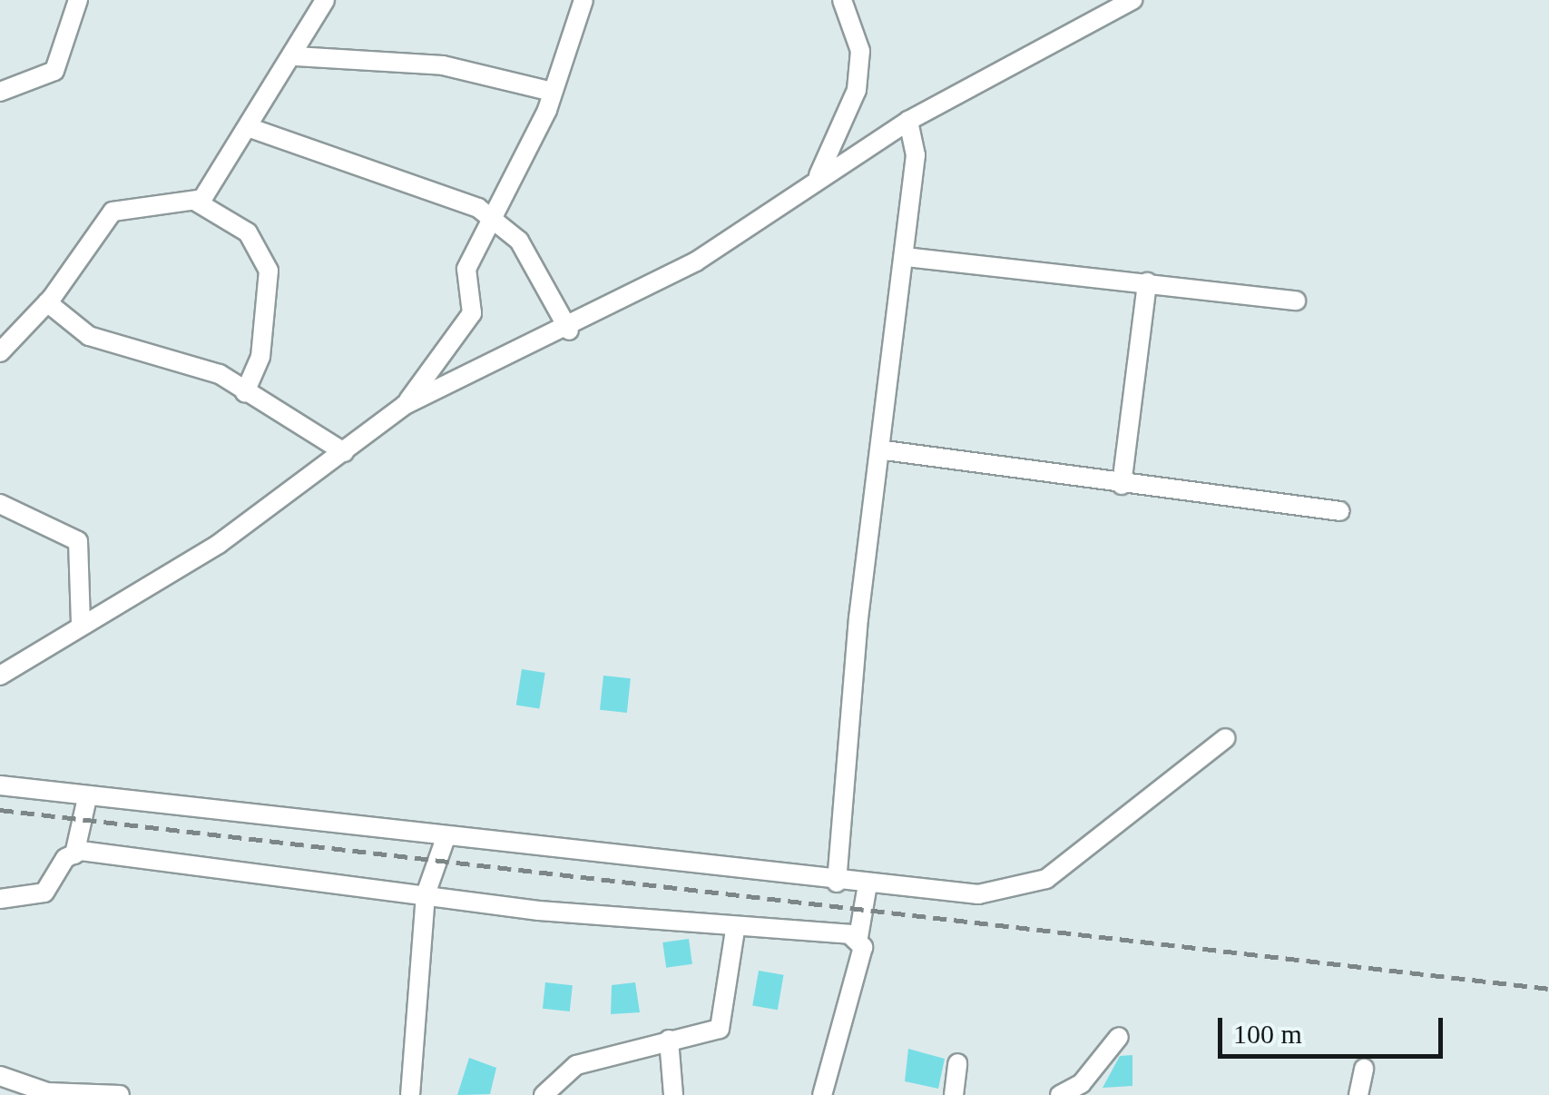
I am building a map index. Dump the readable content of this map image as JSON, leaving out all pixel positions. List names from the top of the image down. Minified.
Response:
{"scale_bar":"100 m"}
